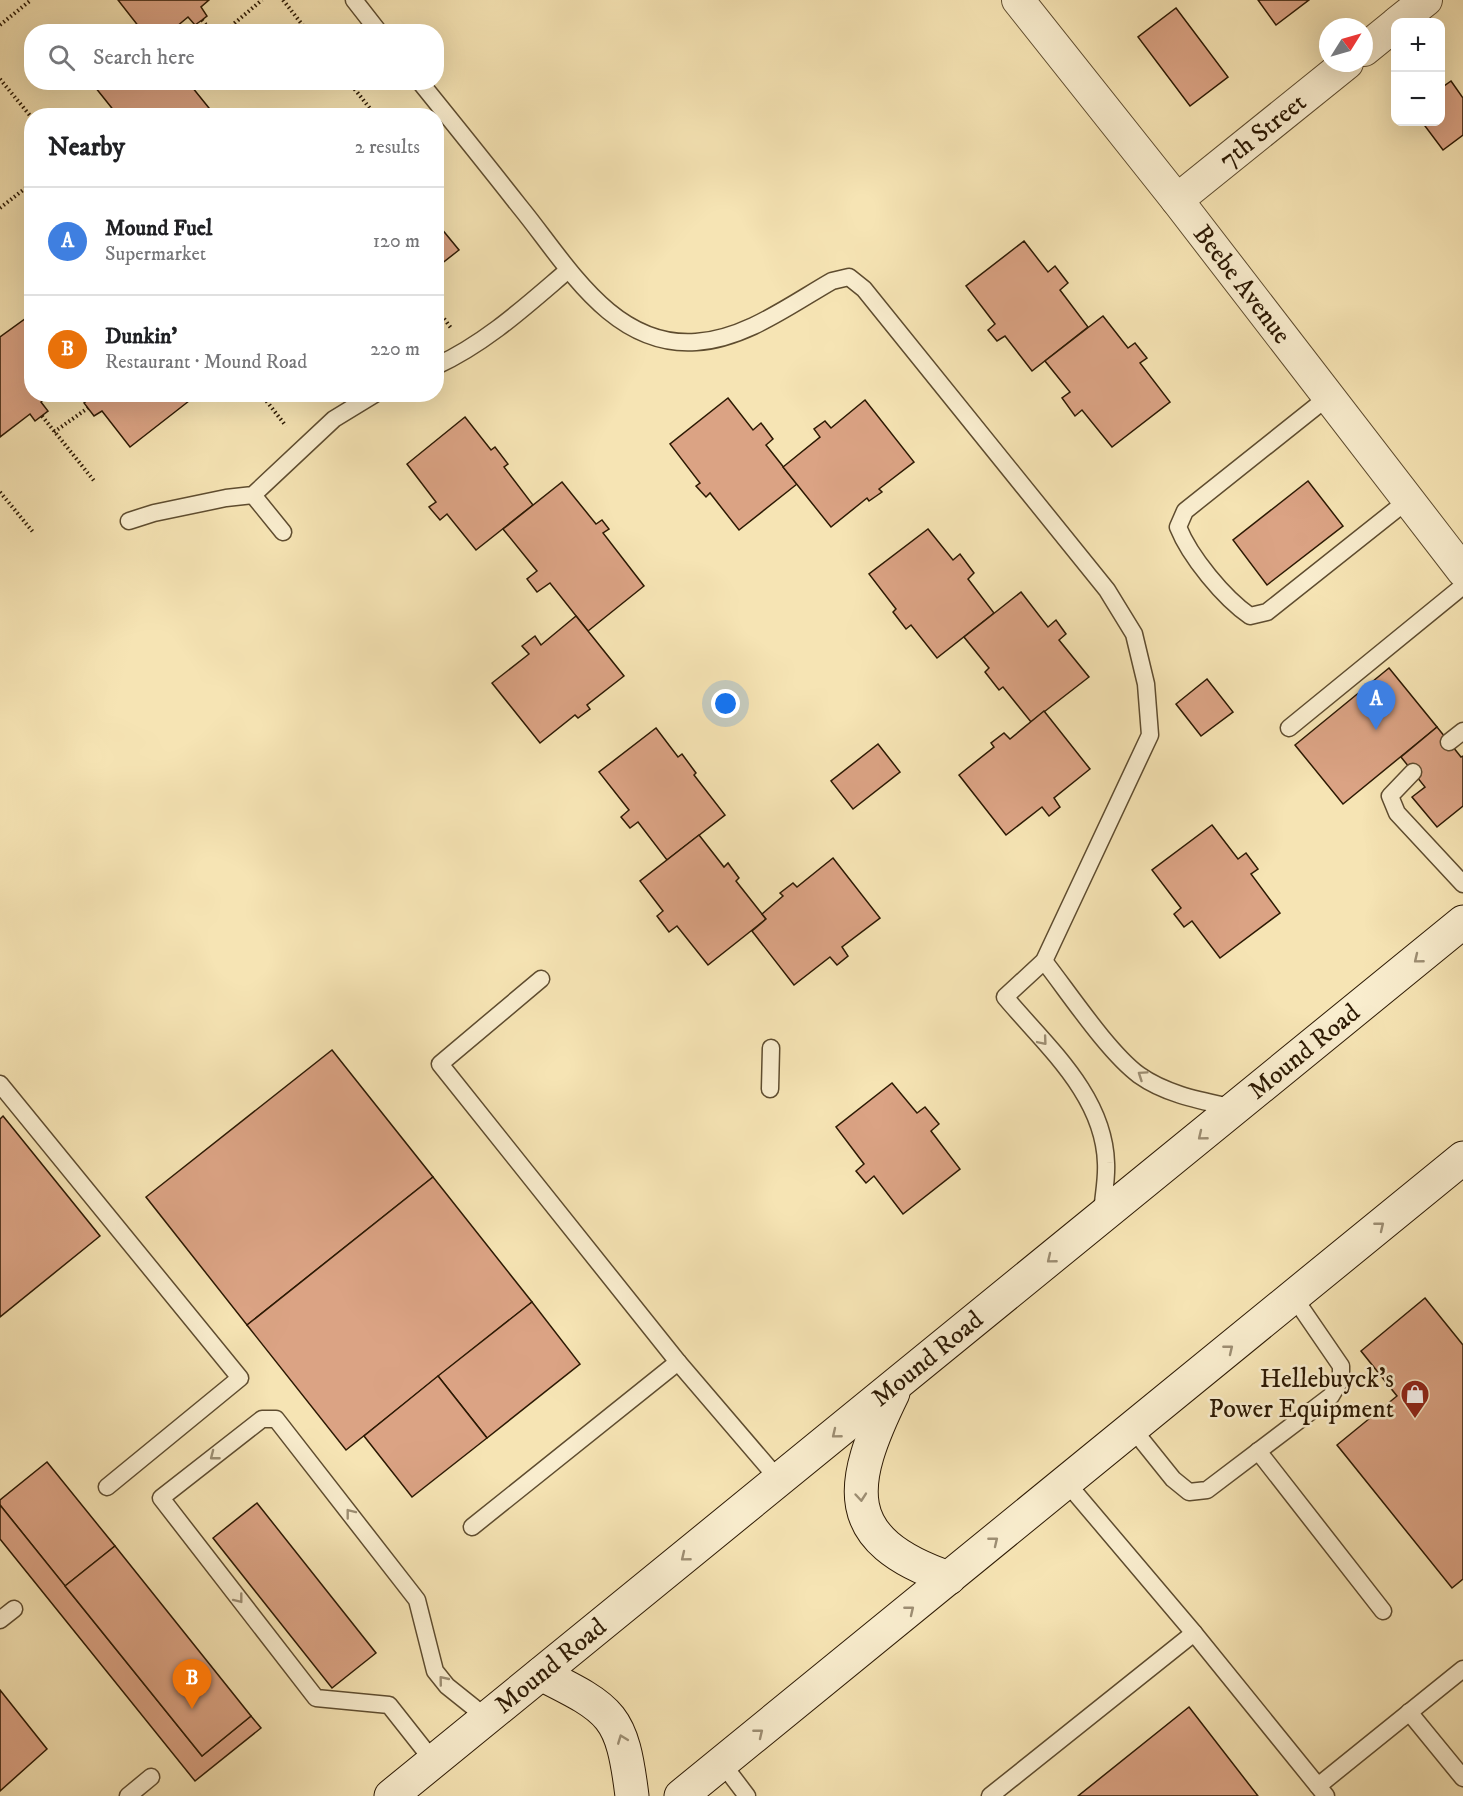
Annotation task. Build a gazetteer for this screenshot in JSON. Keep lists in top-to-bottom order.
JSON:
{
  "streets": {
    "main road": ["Mound Road"],
    "street": ["7th Street", "Beebe Avenue"]
  },
  "crossings": [
    ["7th Street", "Beebe Avenue"]
  ],
  "places": {
    "shop": ["Hellebuyck's Power Equipment"]
  },
  "north": "top right",
  "page": {
    "map_buttons": ["+", "−"],
    "search": "Search here",
    "heading": ["Nearby", "2 results"],
    "list": [
      {
        "mark": "A",
        "name": "Mound Fuel",
        "note": "Supermarket",
        "value": "120 m"
      },
      {
        "mark": "B",
        "name": "Dunkin'",
        "note": "Restaurant · Mound Road",
        "value": "220 m"
      }
    ],
    "pins": ["A", "B"]
  }
}
